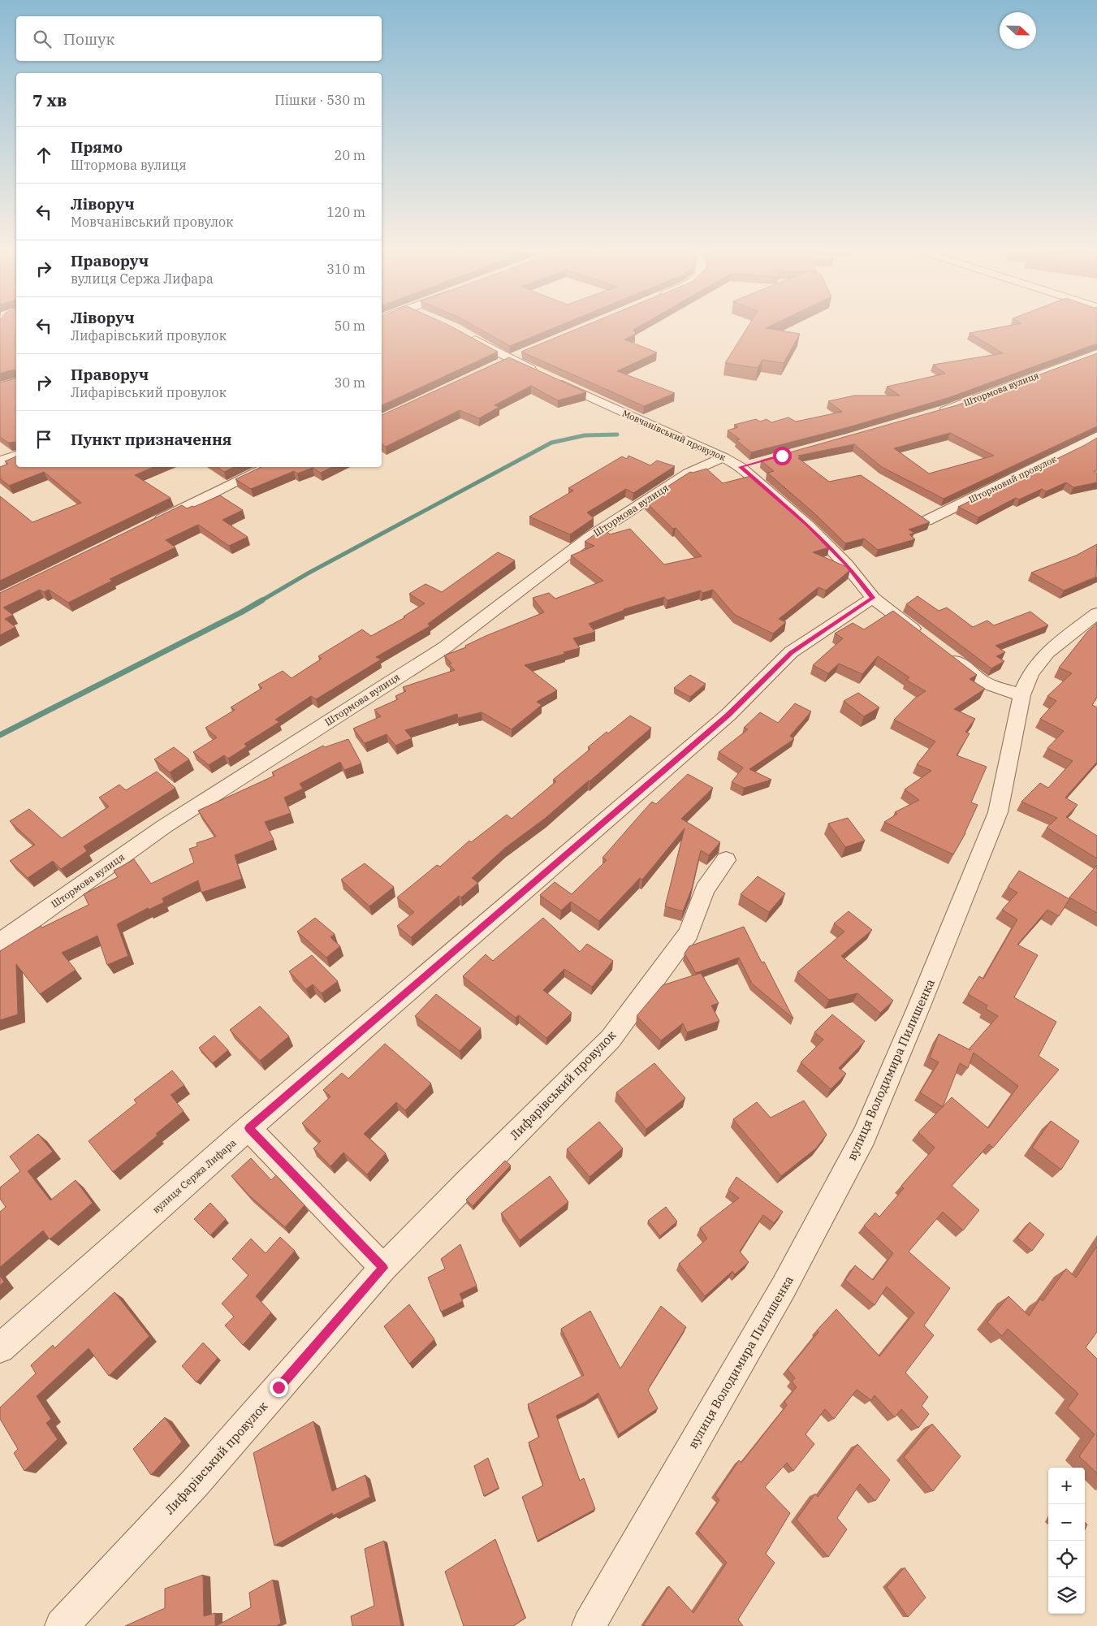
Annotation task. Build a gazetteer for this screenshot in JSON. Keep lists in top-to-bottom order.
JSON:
{
  "streets": {
    "street": [
      "Штормова вулиця",
      "Мовчанівський провулок",
      "Штормовий провулок",
      "вулиця Володимира Пилишенка",
      "Лифарівський провулок",
      "вулиця Сержа Лифара"
    ]
  },
  "crossings": [
    ["Штормова вулиця", "Мовчанівський провулок"],
    ["Мовчанівський провулок", "вулиця Сержа Лифара"]
  ],
  "north": "right",
  "page": {
    "search": "Пошук",
    "heading": ["7 хв", "Пішки · 530 m"],
    "list": [
      ["Прямо", "Штормова вулиця", "20 m"],
      ["Ліворуч", "Мовчанівський провулок", "120 m"],
      ["Праворуч", "вулиця Сержа Лифара", "310 m"],
      ["Ліворуч", "Лифарівський провулок", "50 m"],
      ["Праворуч", "Лифарівський провулок", "30 m"],
      "Пункт призначення"
    ],
    "map_buttons": ["+", "−"]
  }
}
